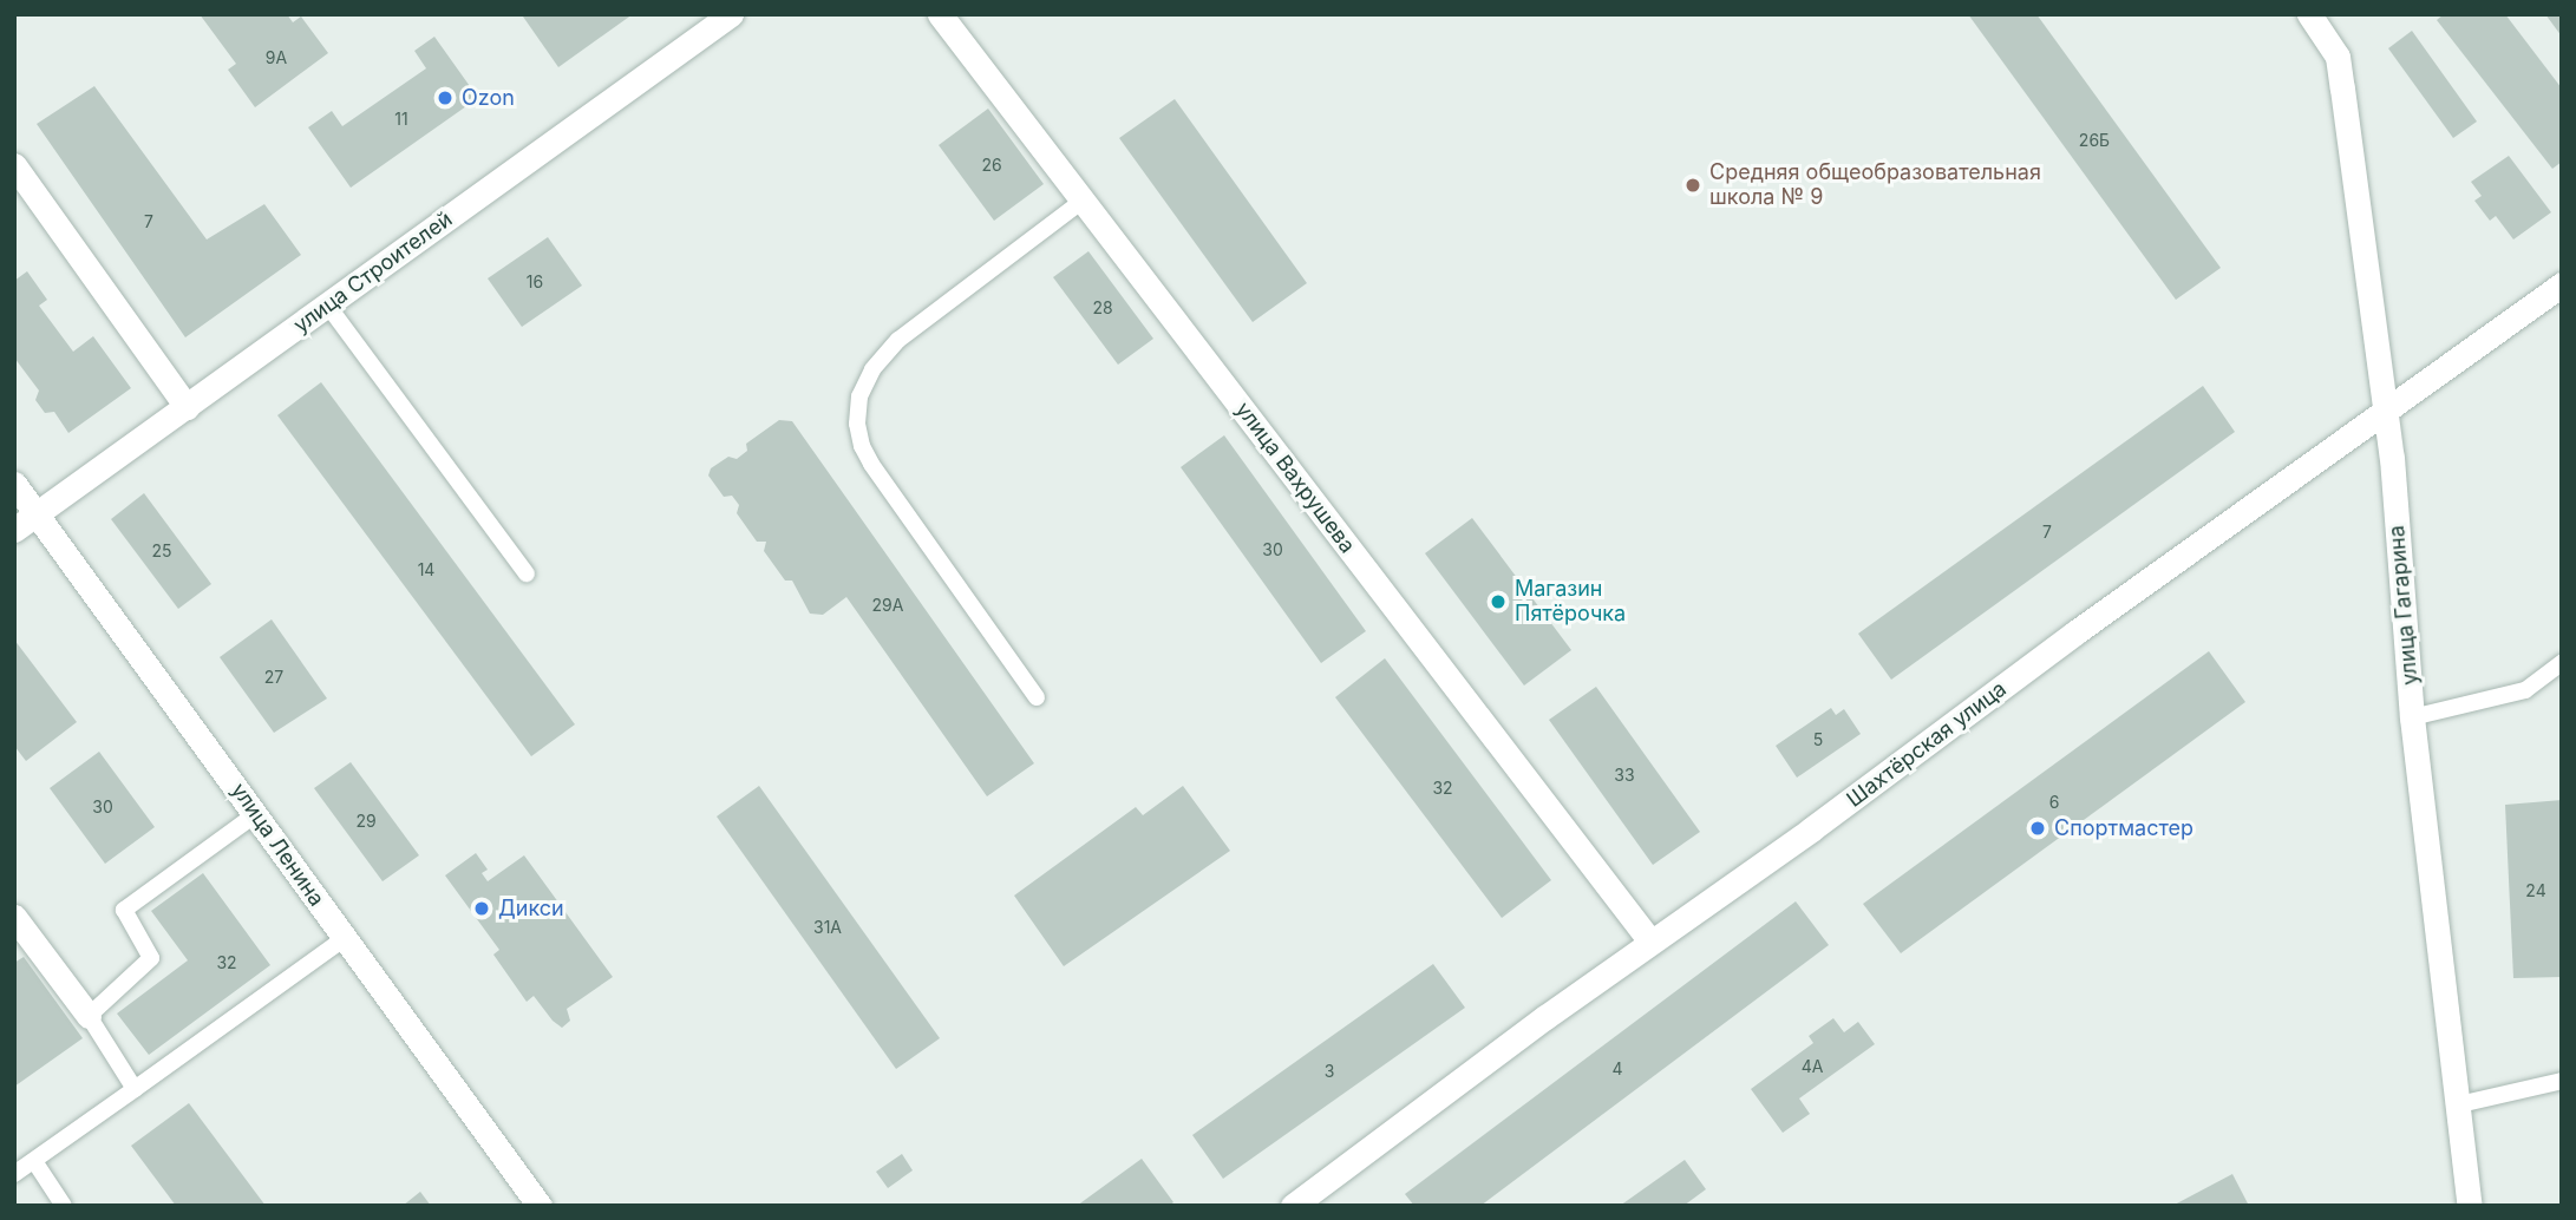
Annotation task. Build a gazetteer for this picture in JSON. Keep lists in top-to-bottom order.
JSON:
{
  "streets": {
    "street": [
      "улица Строителей",
      "улица Вахрушева",
      "улица Гагарина",
      "Шахтёрская улица",
      "улица Ленина"
    ]
  },
  "crossings": [
    ["улица Строителей", "улица Ленина"],
    ["улица Вахрушева", "Шахтёрская улица"],
    ["улица Гагарина", "Шахтёрская улица"]
  ],
  "places": [
    "Ozon",
    "Средняя общеобразовательная школа № 9",
    "Магазин Пятёрочка",
    "Спортмастер",
    "Дикси"
  ],
  "house_numbers": [
    "9А",
    "11",
    "26Б",
    "26",
    "7",
    "16",
    "28",
    "7",
    "30",
    "25",
    "14",
    "29А",
    "27",
    "5",
    "33",
    "32",
    "6",
    "30",
    "29",
    "24",
    "31А",
    "32",
    "4А",
    "4",
    "3"
  ]
}
